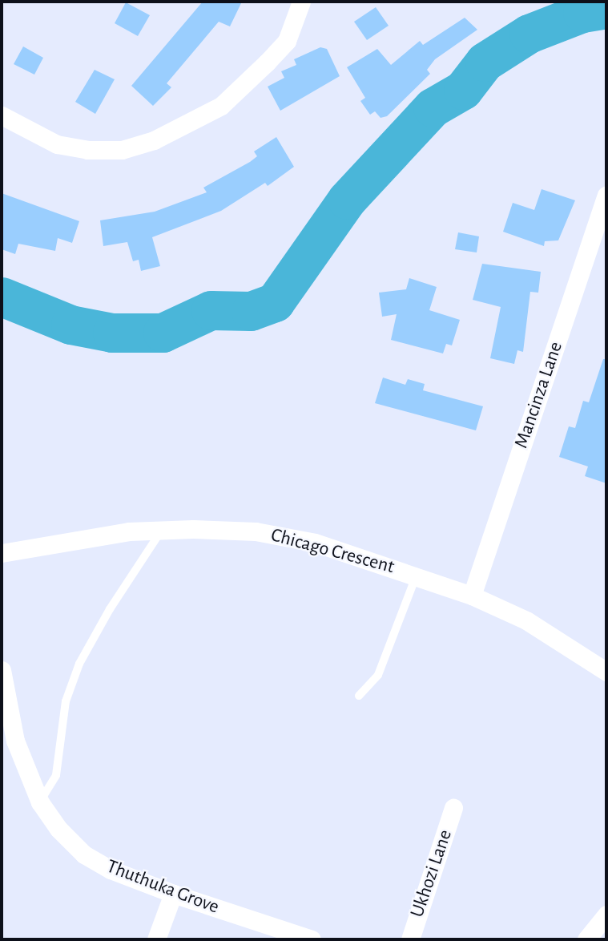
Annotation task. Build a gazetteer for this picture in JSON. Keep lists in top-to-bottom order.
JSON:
{
  "streets": {
    "street": [
      "Mancinza Lane",
      "Chicago Crescent",
      "Ukhozi Lane",
      "Thuthuka Grove"
    ]
  },
  "crossings": [
    ["Mancinza Lane", "Chicago Crescent"]
  ]
}
